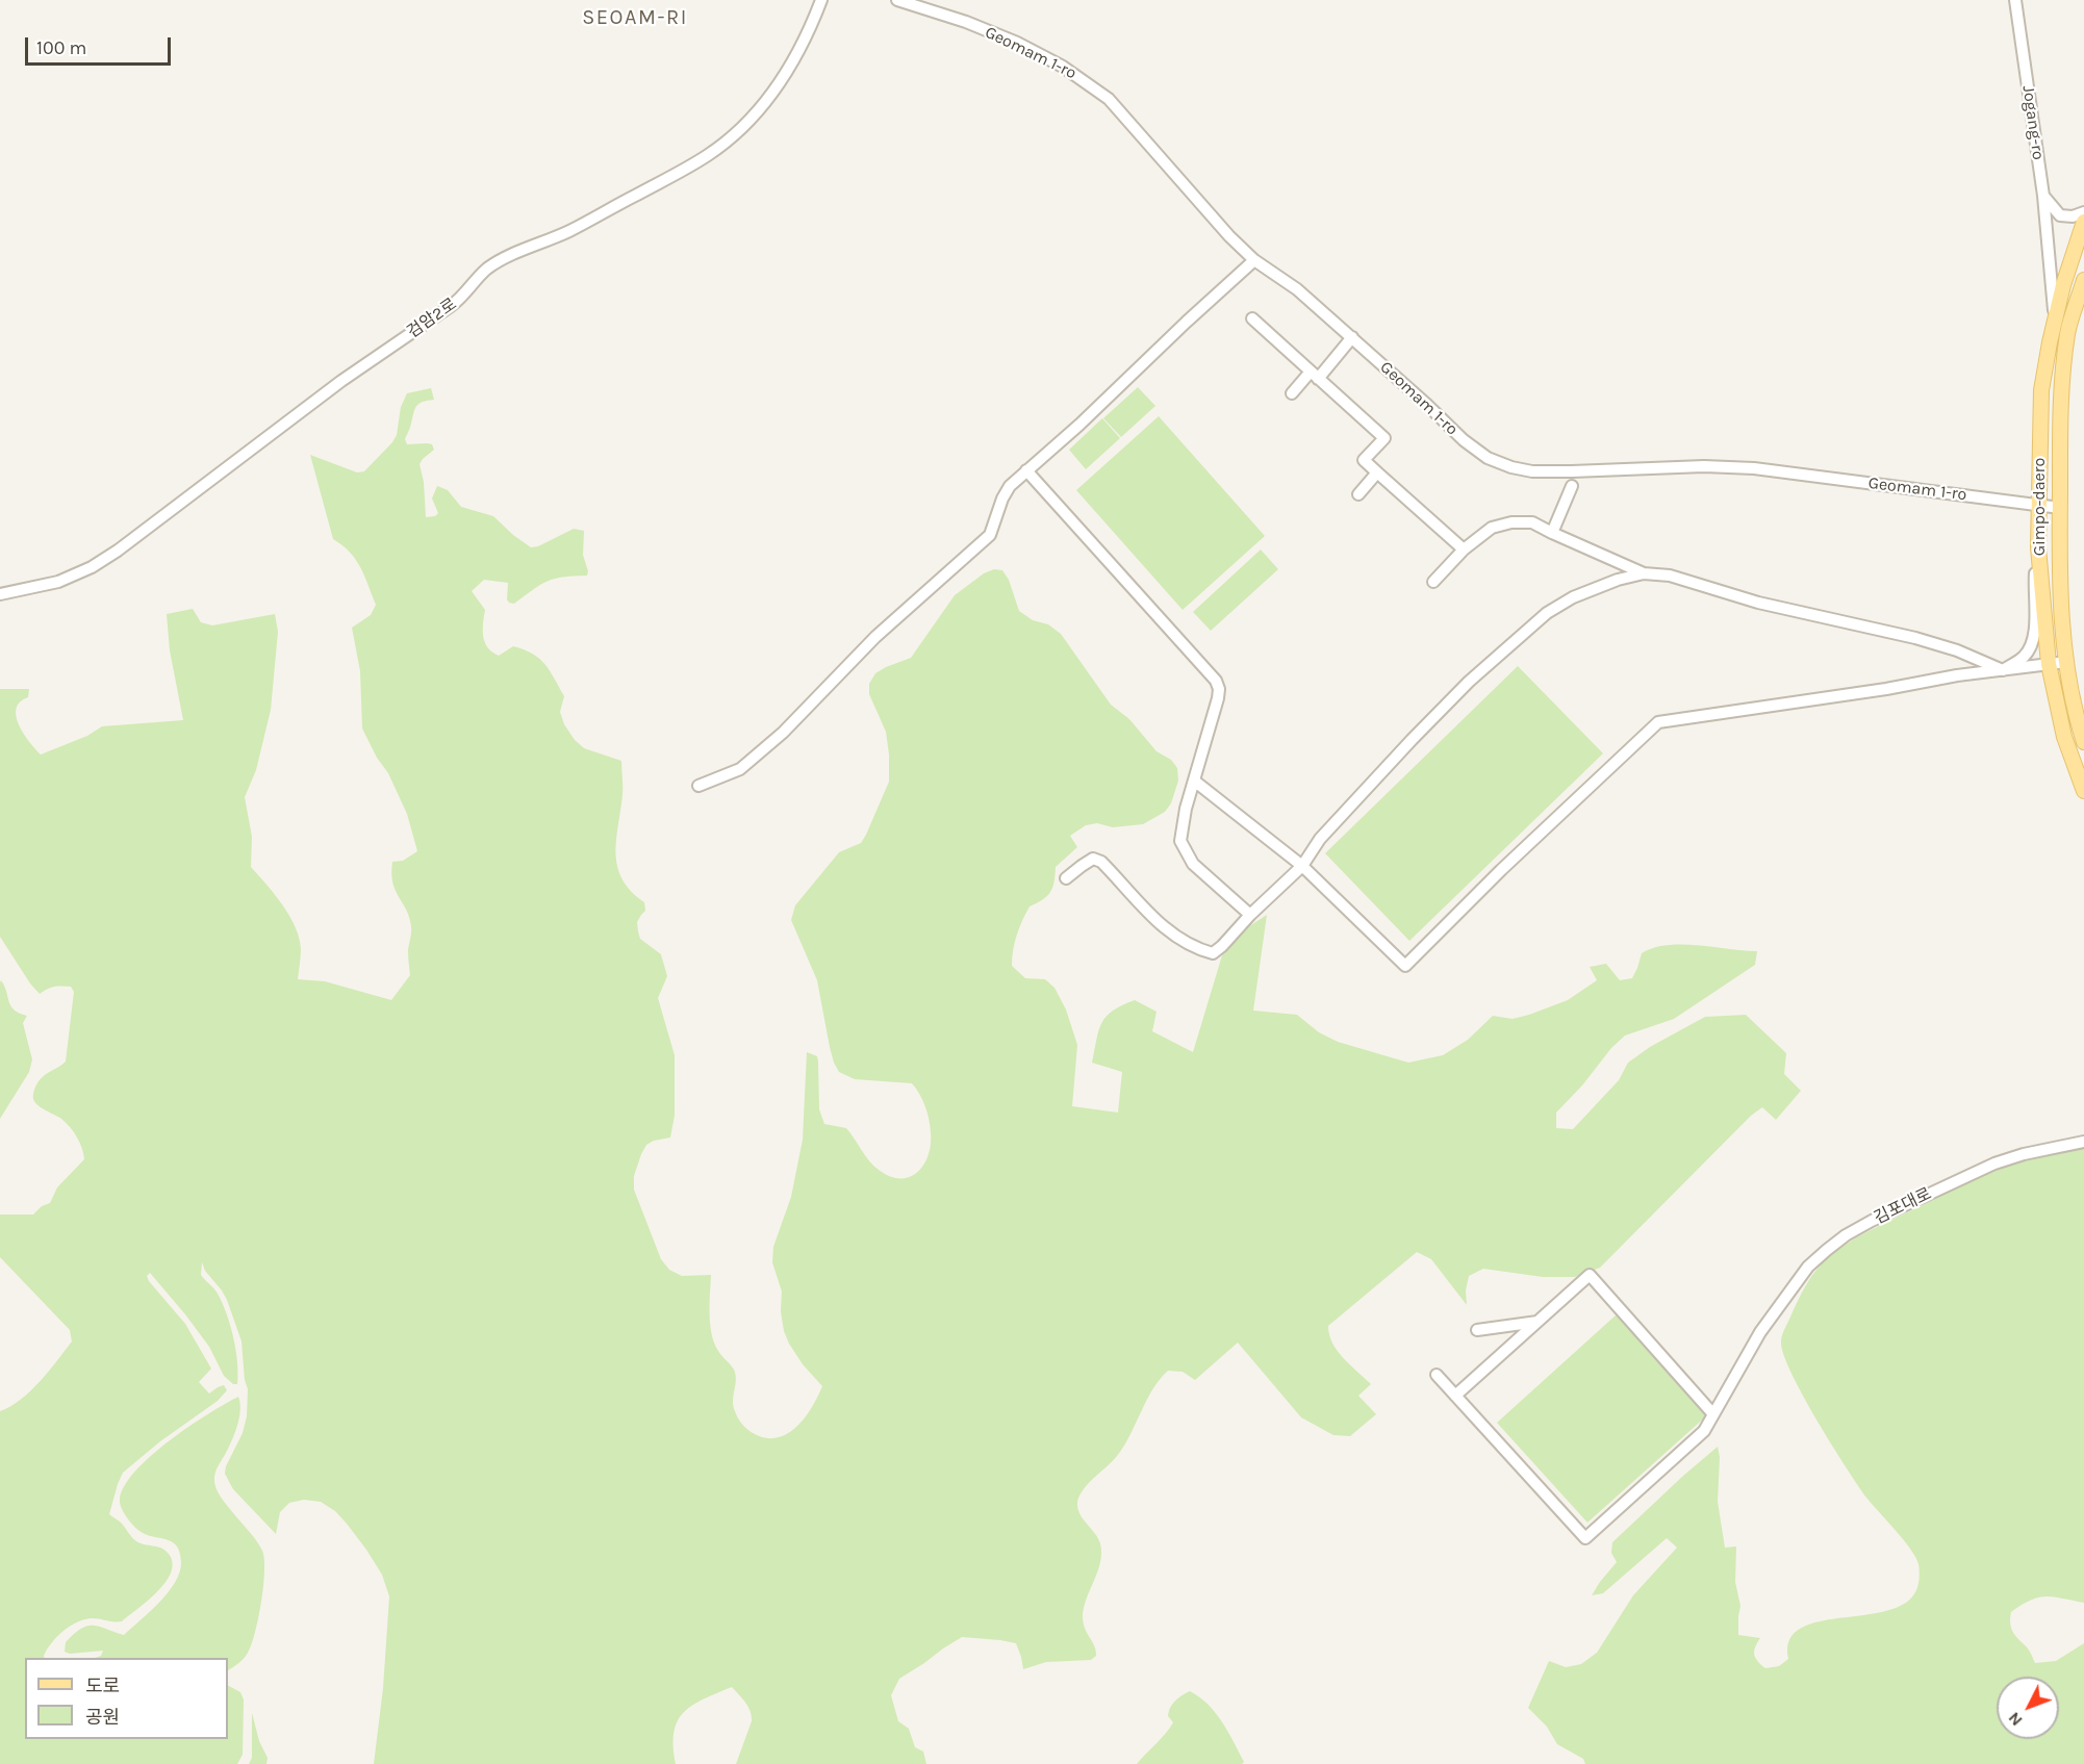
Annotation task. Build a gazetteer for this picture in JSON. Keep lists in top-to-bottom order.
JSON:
{
  "streets": {
    "main road": ["Gimpo-daero"],
    "street": [
      "Geomam 1-ro",
      "Jogang-ro",
      "검암2로",
      "김포대로"
    ]
  },
  "crossings": [
    ["Geomam 1-ro", "Gimpo-daero"],
    ["Jogang-ro", "Gimpo-daero"]
  ],
  "districts": ["SEOAM-RI"],
  "legend": ["도로", "공원"],
  "scale_bar": "100 m",
  "north": "bottom left"
}
